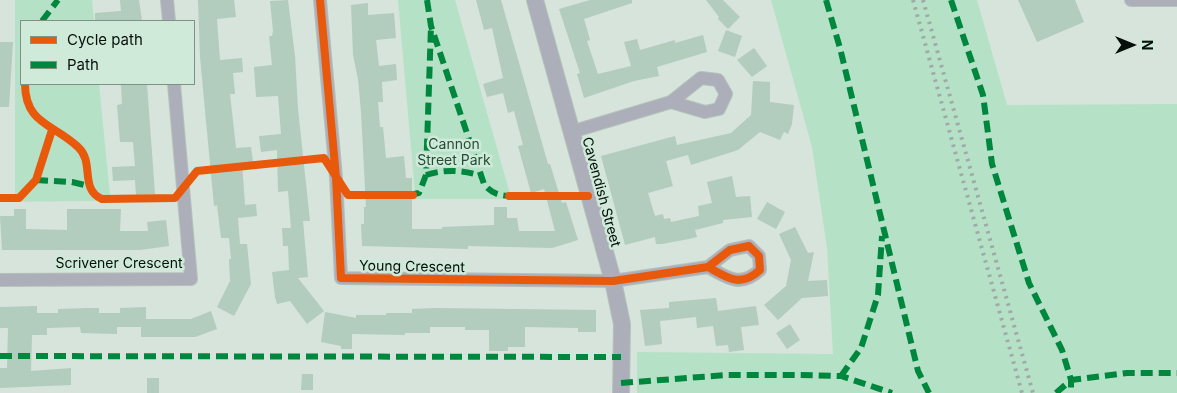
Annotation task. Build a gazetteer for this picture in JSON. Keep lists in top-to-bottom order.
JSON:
{
  "streets": {
    "street": ["Cavendish Street", "Scrivener Crescent", "Young Crescent"]
  },
  "crossings": [
    ["Cavendish Street", "Young Crescent"]
  ],
  "parks": ["Cannon Street Park"],
  "legend": ["Cycle path", "Path"],
  "north": "right"
}
